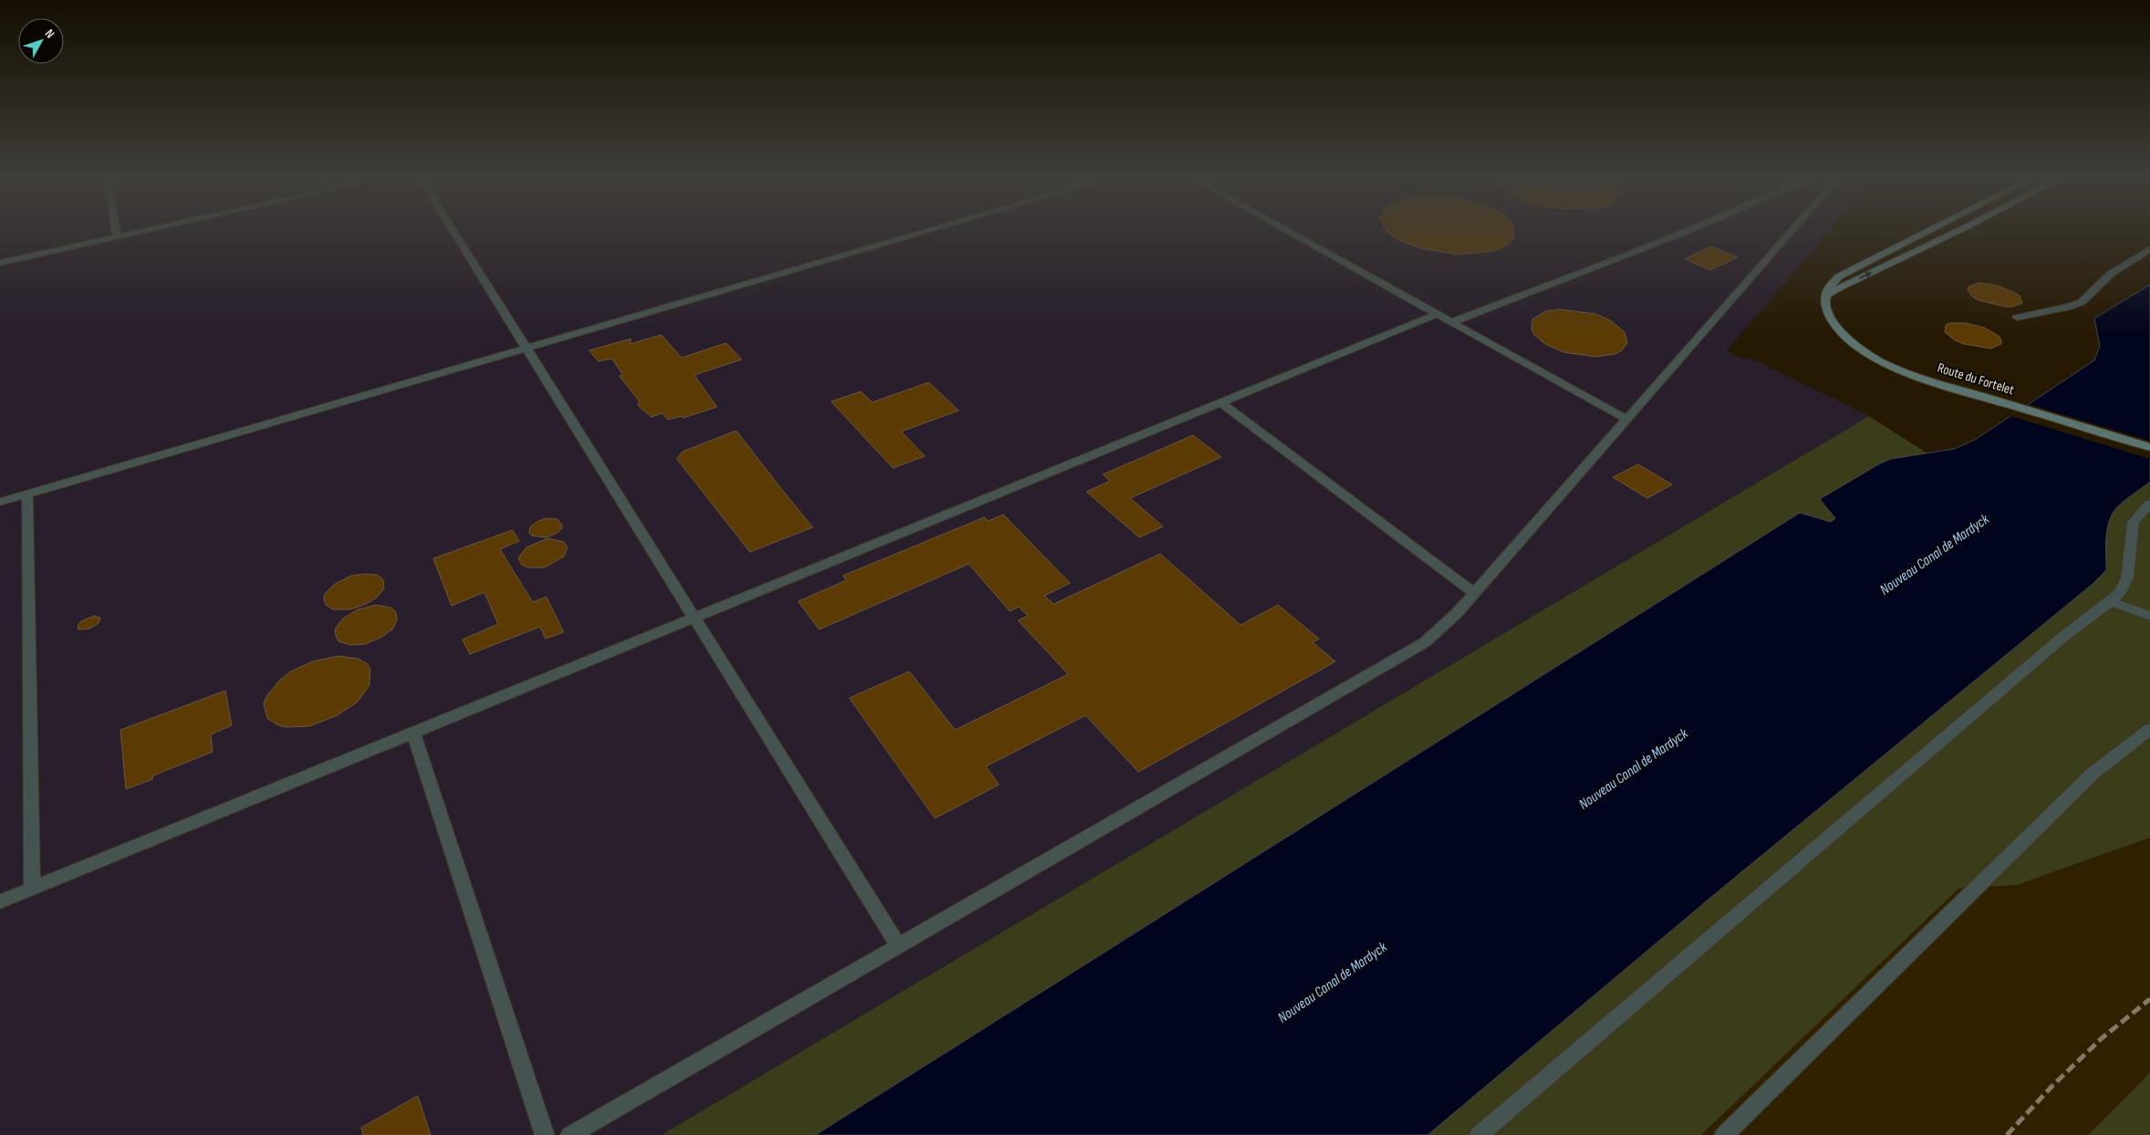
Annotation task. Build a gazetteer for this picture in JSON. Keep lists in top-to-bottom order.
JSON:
{
  "streets": {
    "main road": ["Route du Fortelet"]
  },
  "water": ["Nouveau Canal de Mardyck"],
  "north": "top right"
}
